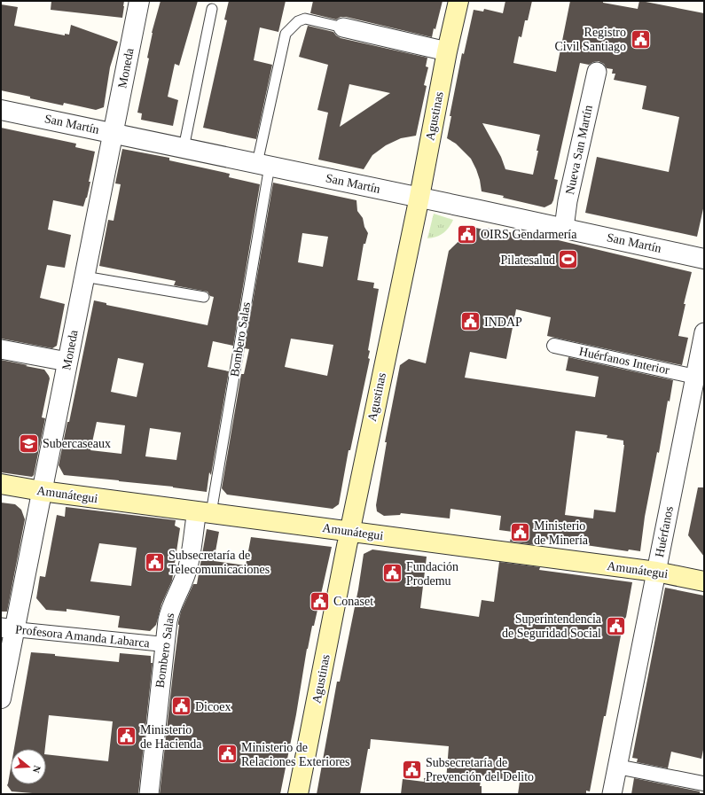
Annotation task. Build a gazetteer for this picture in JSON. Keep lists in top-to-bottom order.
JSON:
{
  "streets": {
    "main road": ["Agustinas", "Amunátegui"],
    "street": [
      "Moneda",
      "San Martín",
      "Nueva San Martín",
      "Bombero Salas",
      "Huérfanos Interior",
      "Huérfanos",
      "Profesora Amanda Labarca"
    ]
  },
  "crossings": [
    ["Moneda", "San Martín"],
    ["Moneda", "Amunátegui"],
    ["Moneda", "Profesora Amanda Labarca"],
    ["Agustinas", "San Martín"],
    ["Agustinas", "Amunátegui"],
    ["San Martín", "Nueva San Martín"],
    ["San Martín", "Bombero Salas"],
    ["Bombero Salas", "Amunátegui"],
    ["Bombero Salas", "Profesora Amanda Labarca"],
    ["Huérfanos Interior", "Huérfanos"],
    ["Amunátegui", "Huérfanos"]
  ],
  "places": {
    "public building": [
      "Registro Civil Santiago",
      "OIRS Gendarmería",
      "INDAP",
      "Ministerio de Minería",
      "Subsecretaría de Telecomunicaciones",
      "Fundación Prodemu",
      "Conaset",
      "Superintendencia de Seguridad Social",
      "Dicoex",
      "Ministerio de Hacienda",
      "Ministerio de Relaciones Exteriores",
      "Subsecretaría de Prevención del Delito"
    ],
    "sports": ["Pilatesalud"],
    "school or university": ["Subercaseaux"]
  },
  "north": "right"
}
